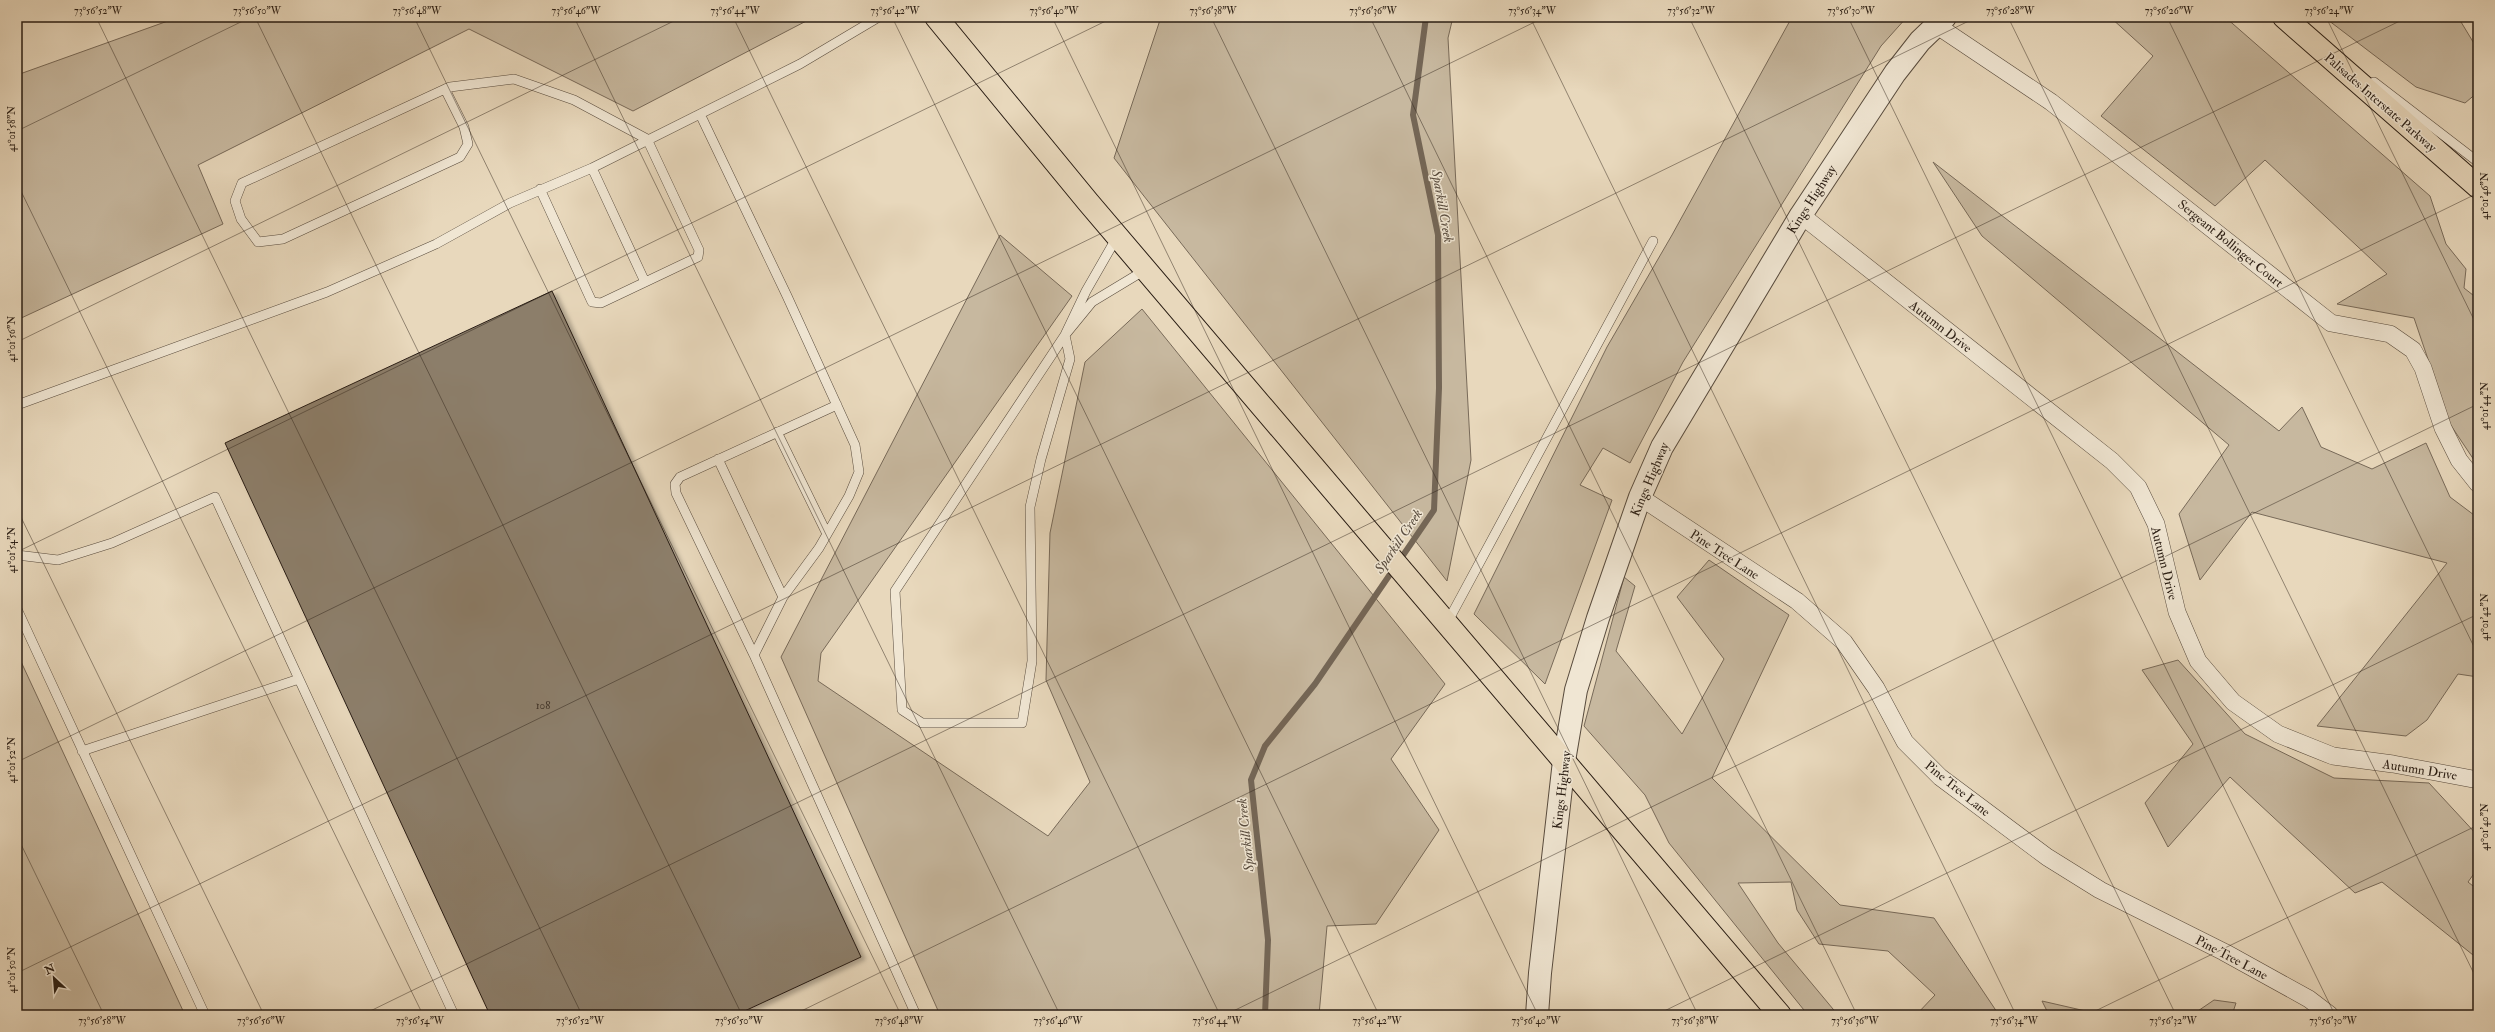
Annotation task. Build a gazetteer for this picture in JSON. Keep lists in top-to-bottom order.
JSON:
{
  "streets": {
    "main road": ["Palisades Interstate Parkway"],
    "street": [
      "Kings Highway",
      "Sergeant Bollinger Court",
      "Autumn Drive",
      "Pine Tree Lane"
    ]
  },
  "crossings": [
    ["Kings Highway", "Sergeant Bollinger Court"],
    ["Kings Highway", "Autumn Drive"],
    ["Kings Highway", "Pine Tree Lane"]
  ],
  "water": ["Sparkill Creek"],
  "house_numbers": ["108"],
  "north": "top left",
  "coordinates": [
    "73°56'52\"W",
    "73°56'50\"W",
    "73°56'48\"W",
    "73°56'46\"W",
    "73°56'44\"W",
    "73°56'42\"W",
    "73°56'40\"W",
    "73°56'38\"W",
    "73°56'36\"W",
    "73°56'34\"W",
    "73°56'32\"W",
    "73°56'30\"W",
    "73°56'28\"W",
    "73°56'26\"W",
    "73°56'24\"W",
    "41°01'58\"N",
    "41°01'46\"N",
    "41°01'56\"N",
    "41°01'44\"N",
    "41°01'54\"N",
    "41°01'42\"N",
    "41°01'52\"N",
    "41°01'40\"N",
    "41°01'50\"N",
    "73°56'58\"W",
    "73°56'56\"W",
    "73°56'54\"W"
  ]
}
